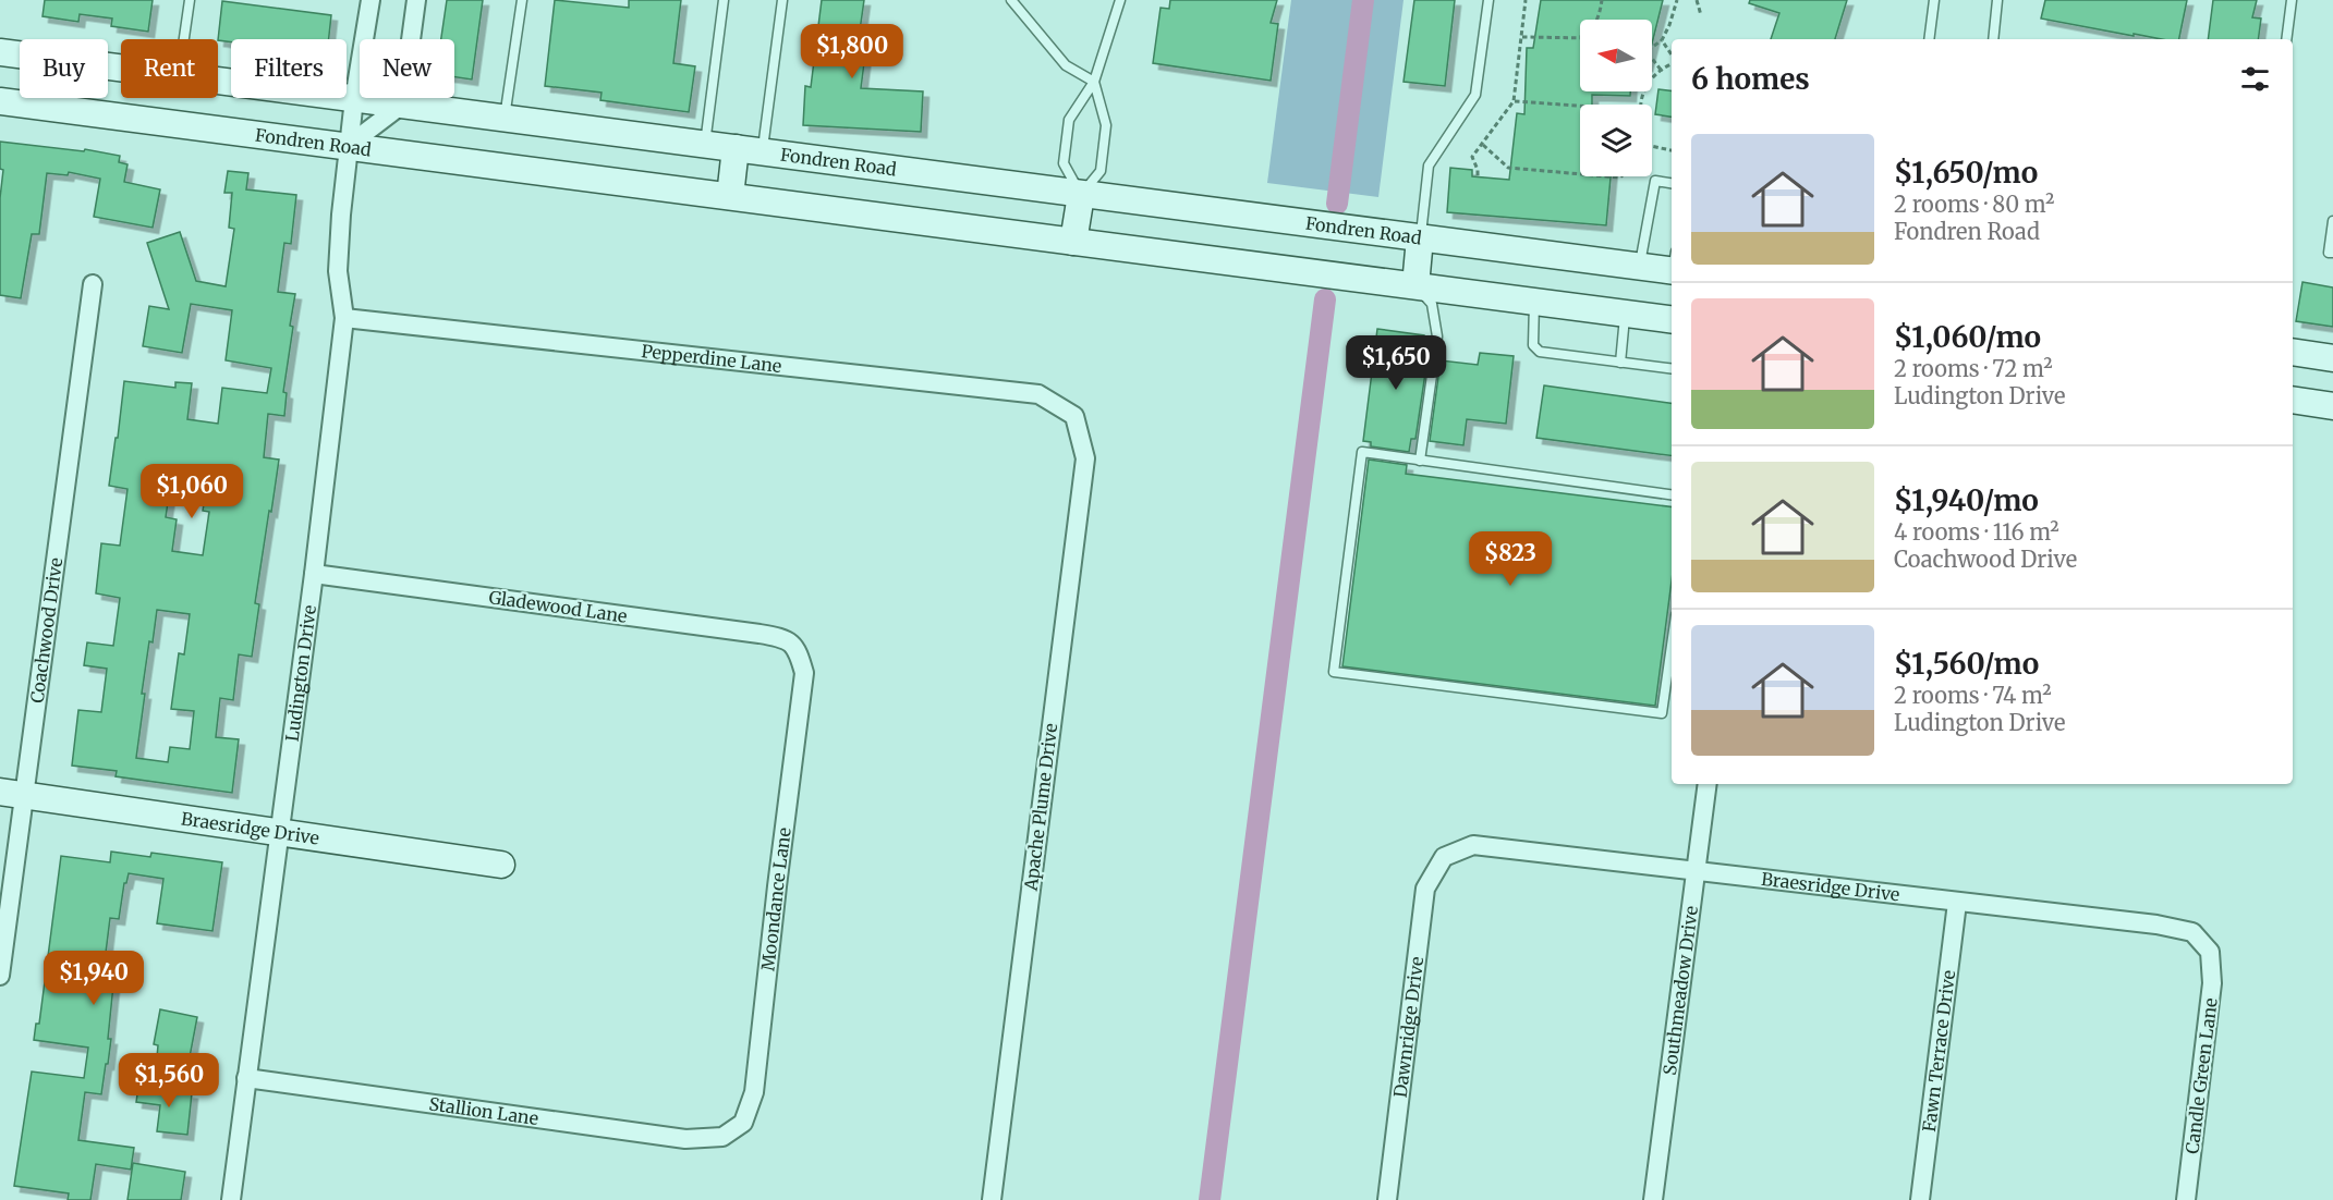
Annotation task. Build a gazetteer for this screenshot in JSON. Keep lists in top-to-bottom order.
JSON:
{
  "streets": {
    "main road": ["Fondren Road", "Braesridge Drive"],
    "street": [
      "Pepperdine Lane",
      "Gladewood Lane",
      "Coachwood Drive",
      "Ludington Drive",
      "Apache Plume Drive",
      "Moondance Lane",
      "Southmeadow Drive",
      "Dawnridge Drive",
      "Fawn Terrace Drive",
      "Candle Green Lane",
      "Stallion Lane"
    ]
  },
  "crossings": [
    ["Fondren Road", "Ludington Drive"],
    ["Pepperdine Lane", "Ludington Drive"],
    ["Pepperdine Lane", "Apache Plume Drive"],
    ["Gladewood Lane", "Ludington Drive"],
    ["Gladewood Lane", "Moondance Lane"],
    ["Coachwood Drive", "Braesridge Drive"],
    ["Ludington Drive", "Braesridge Drive"],
    ["Ludington Drive", "Stallion Lane"],
    ["Braesridge Drive", "Southmeadow Drive"],
    ["Braesridge Drive", "Dawnridge Drive"],
    ["Braesridge Drive", "Fawn Terrace Drive"],
    ["Braesridge Drive", "Candle Green Lane"],
    ["Moondance Lane", "Stallion Lane"]
  ],
  "north": "left",
  "page": {
    "price": [
      "$1,800",
      "$1,650",
      "$1,060",
      "$823",
      "$1,940",
      "$1,560"
    ],
    "chip": [
      "Buy",
      "Rent",
      "Filters",
      "New"
    ],
    "heading": "6 homes",
    "list": [
      {
        "name": "$1,650/mo",
        "note": "2 rooms · 80 m² · Fondren Road"
      },
      {
        "name": "$1,060/mo",
        "note": "2 rooms · 72 m² · Ludington Drive"
      },
      {
        "name": "$1,940/mo",
        "note": "4 rooms · 116 m² · Coachwood Drive"
      },
      {
        "name": "$1,560/mo",
        "note": "2 rooms · 74 m² · Ludington Drive"
      }
    ]
  }
}
